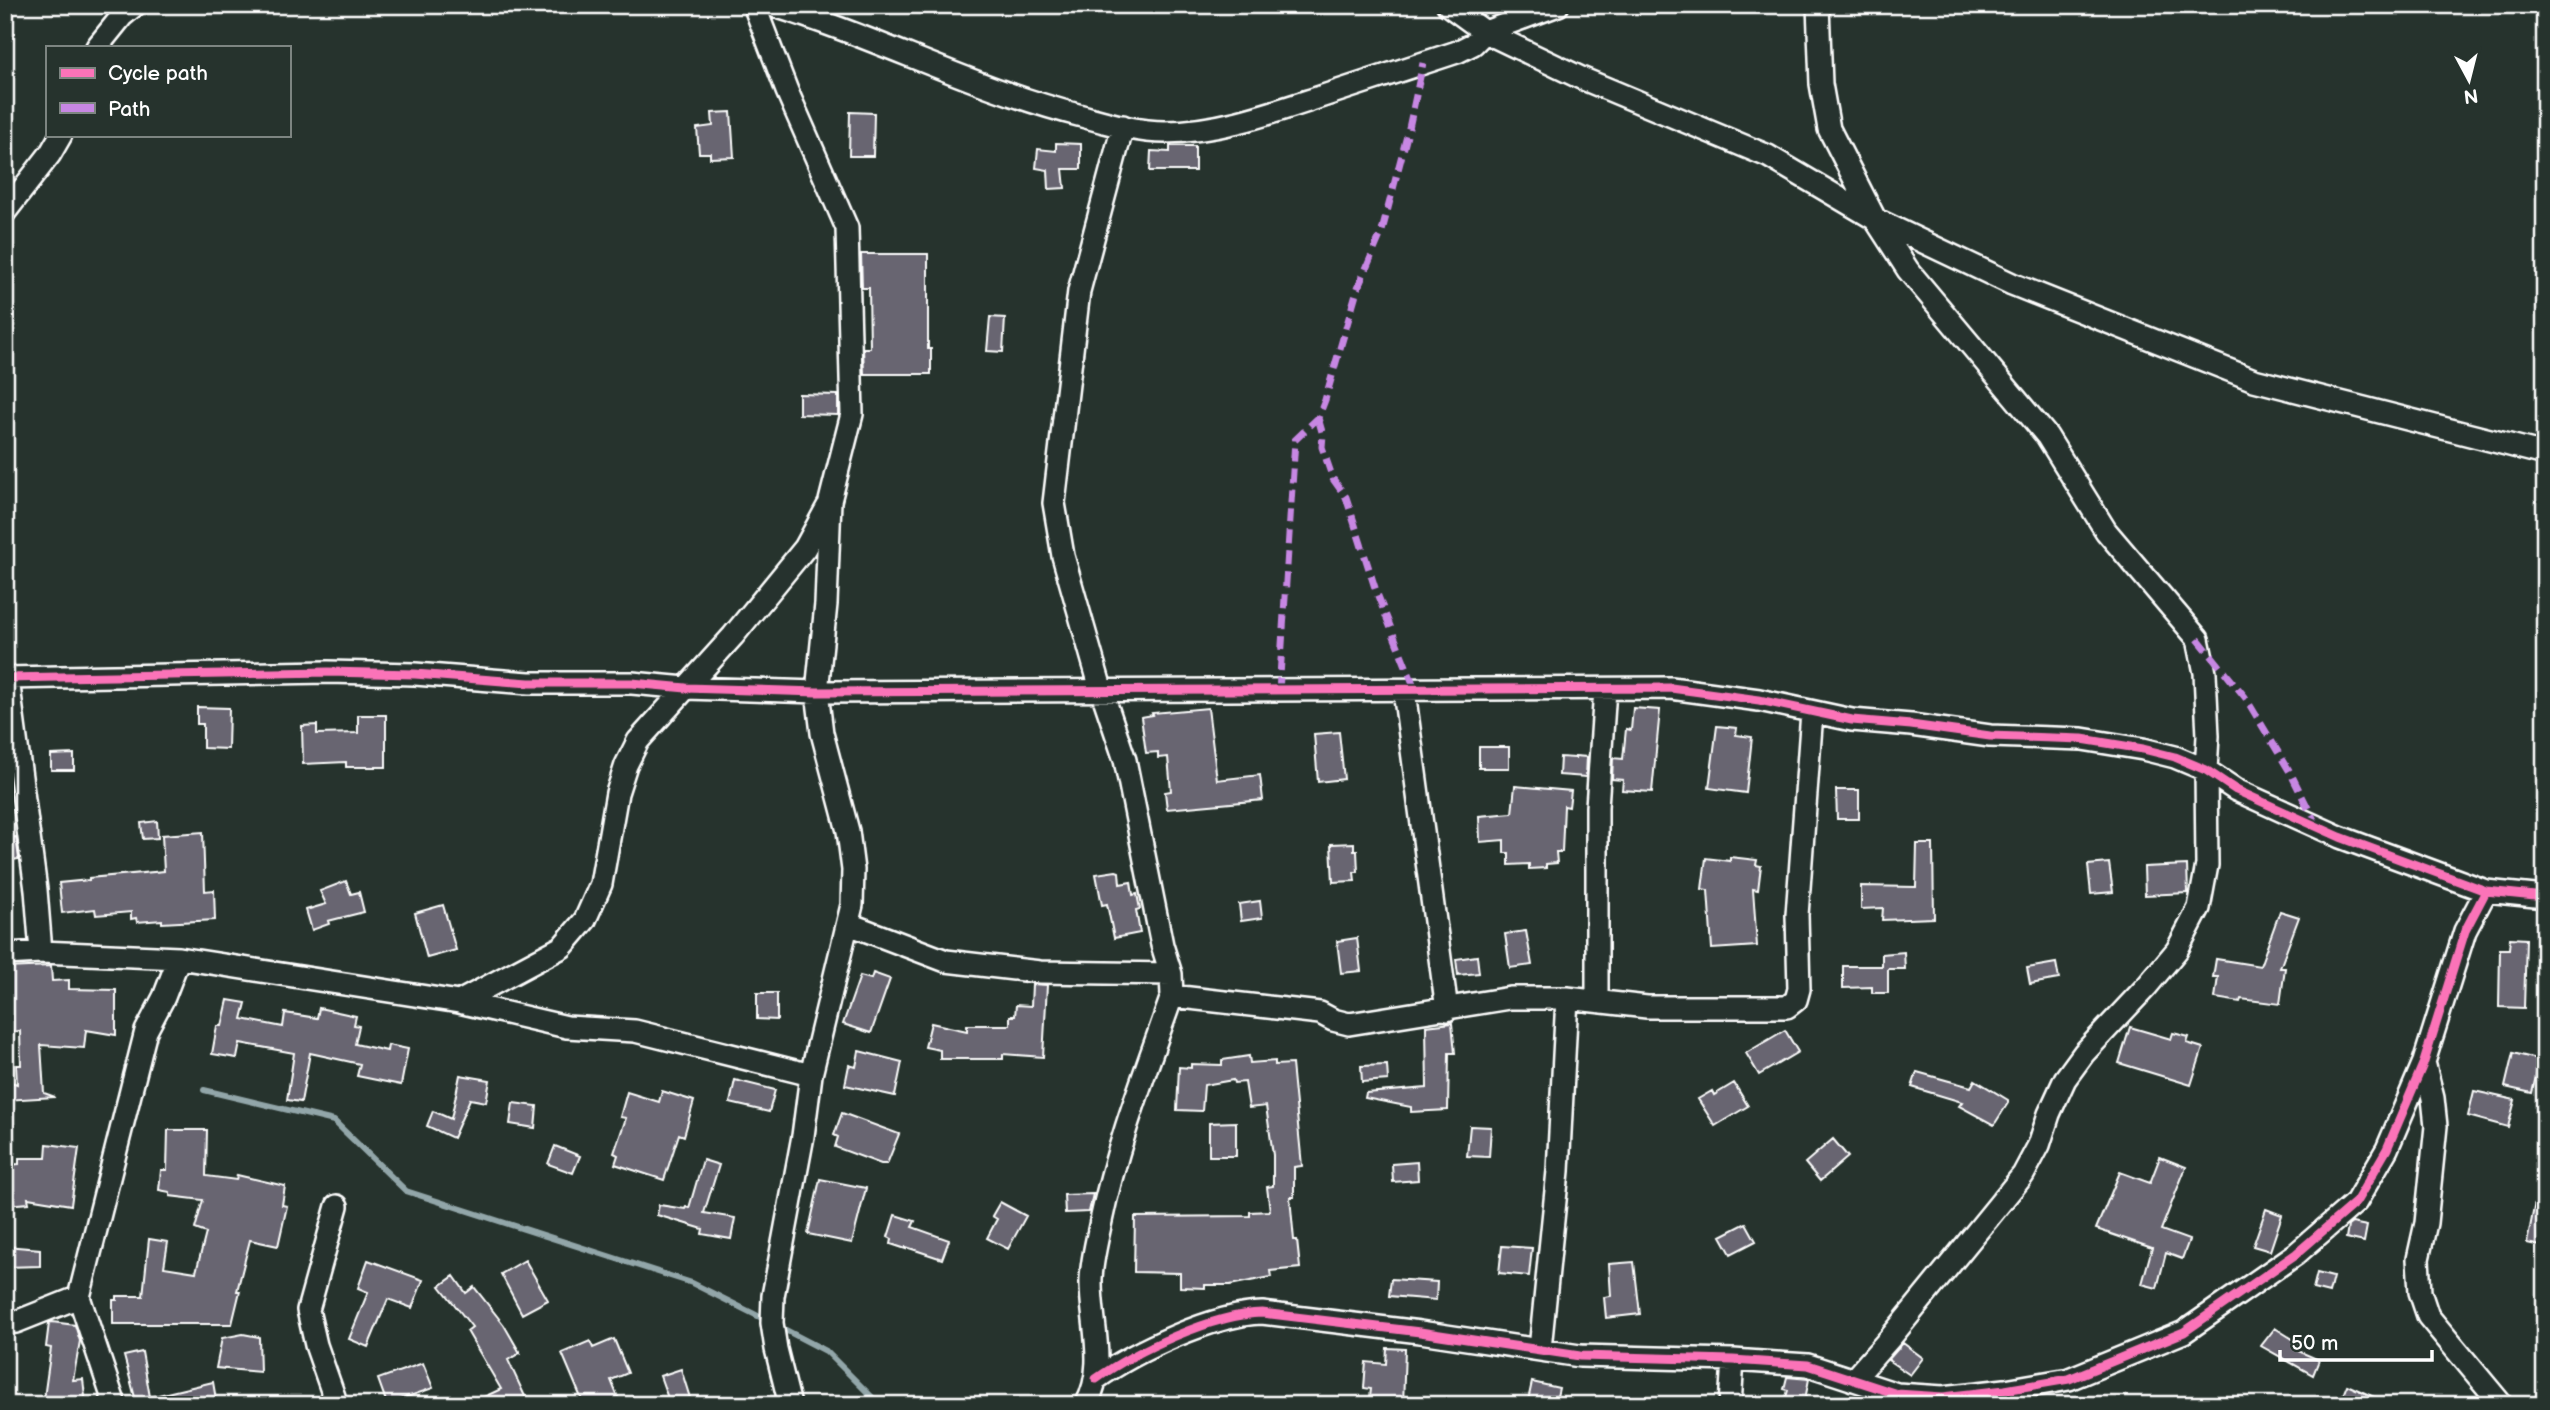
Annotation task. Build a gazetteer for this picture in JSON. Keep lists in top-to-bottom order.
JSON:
{
  "legend": ["Cycle path", "Path"],
  "scale_bar": "50 m",
  "north": "bottom"
}
